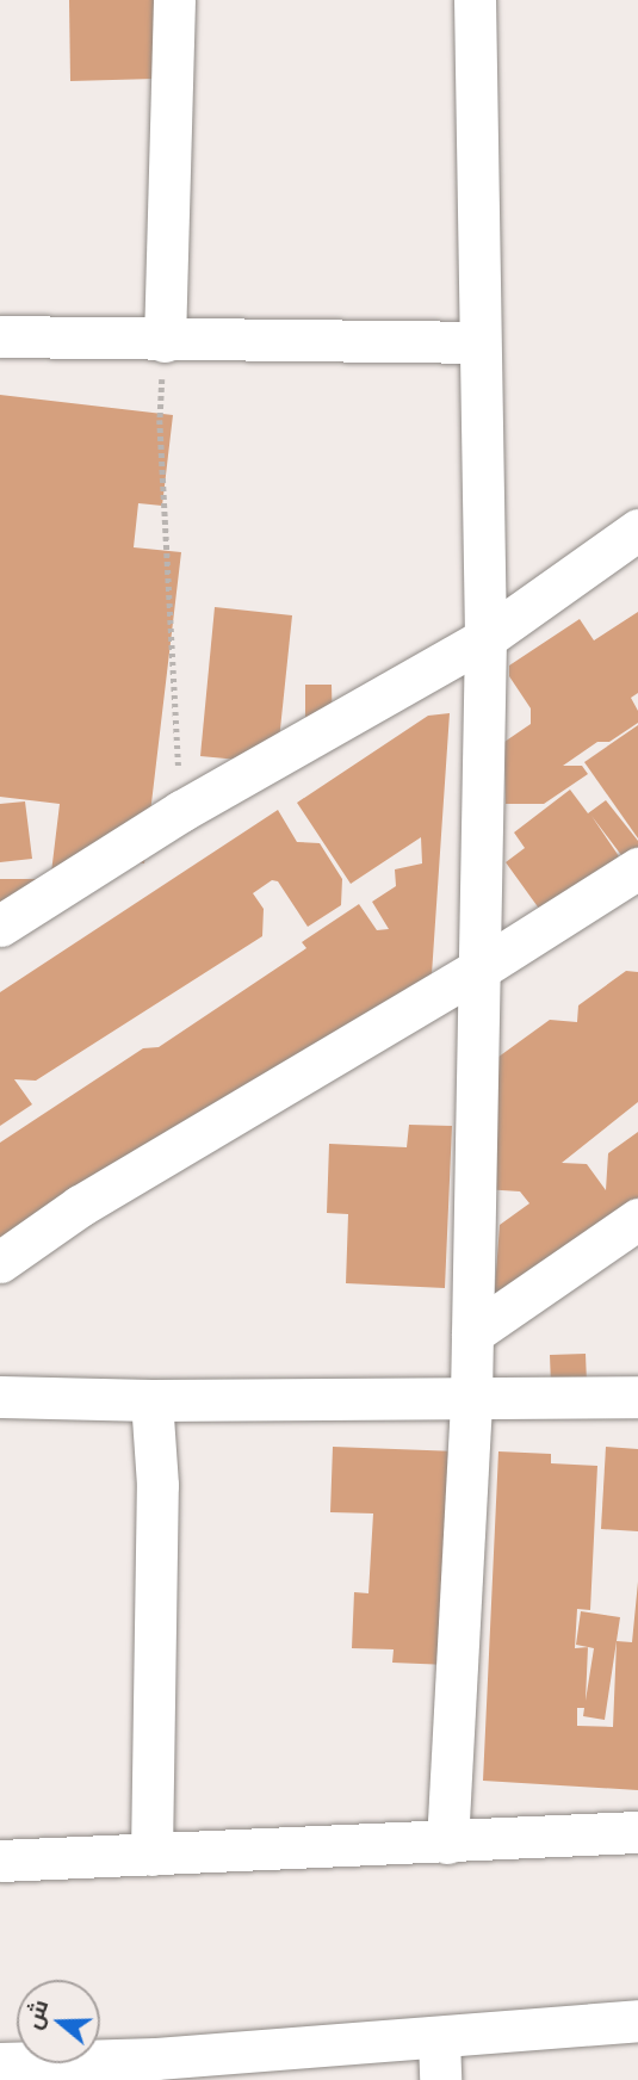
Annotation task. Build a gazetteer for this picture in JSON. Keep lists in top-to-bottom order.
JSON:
{
  "north": "left"
}
